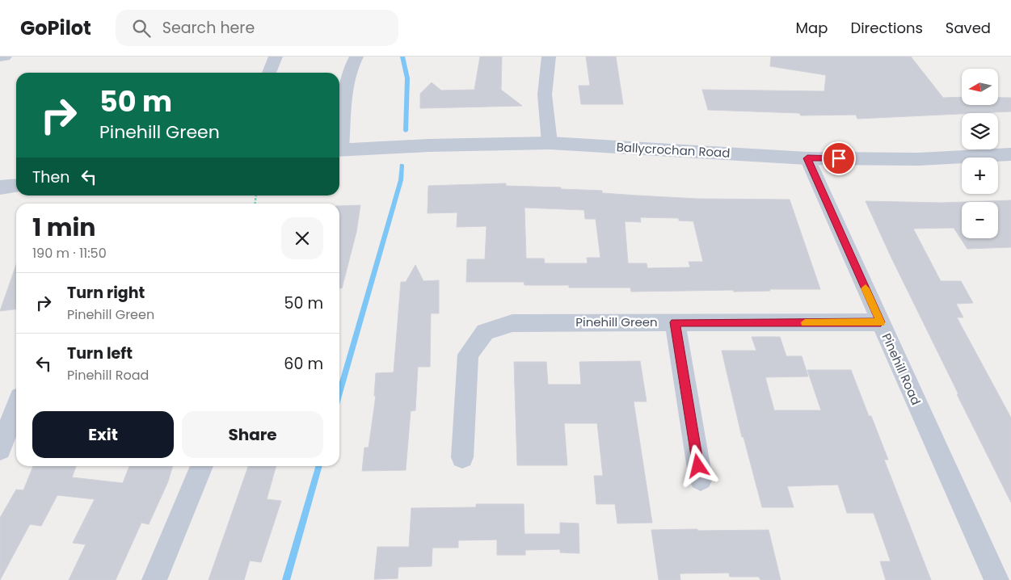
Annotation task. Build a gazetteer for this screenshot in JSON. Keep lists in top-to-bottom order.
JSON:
{
  "streets": {
    "street": ["Ballycrochan Road", "Pinehill Green", "Pinehill Road"]
  },
  "crossings": [
    ["Ballycrochan Road", "Pinehill Road"],
    ["Pinehill Green", "Pinehill Road"]
  ],
  "north": "left",
  "page": {
    "header": "GoPilot",
    "search": "Search here",
    "nav": ["Map", "Directions", "Saved"],
    "map_buttons": ["+", "−"],
    "turn": ["50 m", "Pinehill Green"],
    "then": "Then",
    "heading": ["1 min", "190 m · 11:50"],
    "list": [
      {
        "name": "Turn right",
        "note": "Pinehill Green",
        "value": "50 m"
      },
      {
        "name": "Turn left",
        "note": "Pinehill Road",
        "value": "60 m"
      }
    ],
    "buttons": ["Exit", "Share"]
  }
}
